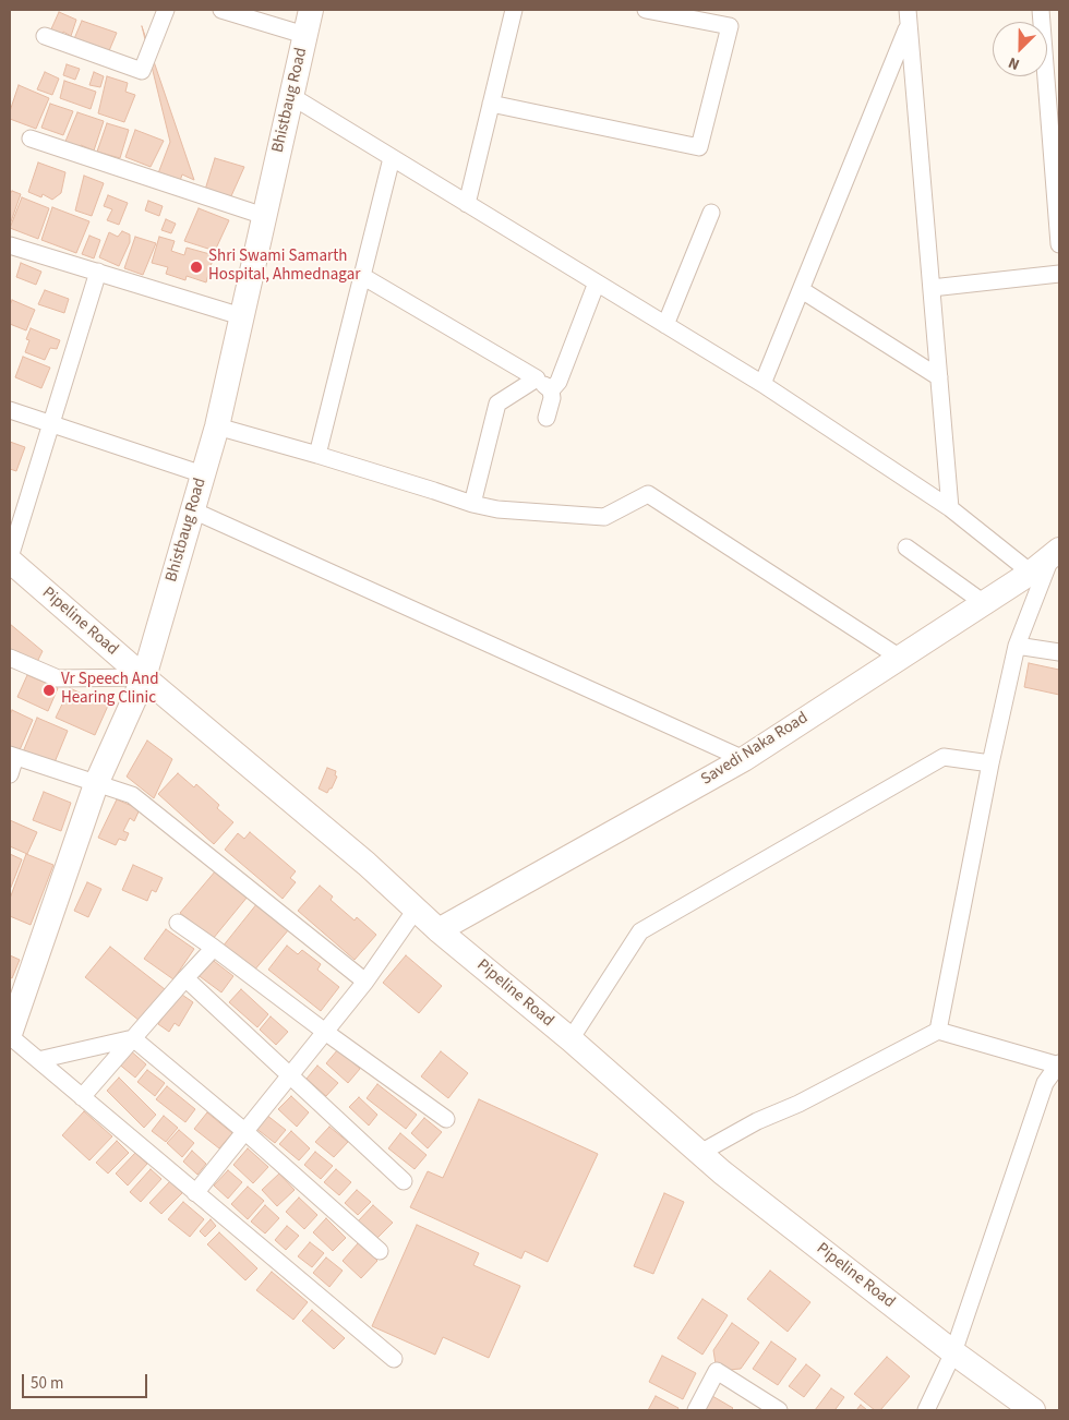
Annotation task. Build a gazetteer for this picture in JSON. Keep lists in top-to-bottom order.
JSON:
{
  "streets": {
    "street": ["Bhistbaug Road", "Pipeline Road", "Savedi Naka Road"]
  },
  "crossings": [
    ["Bhistbaug Road", "Pipeline Road"],
    ["Pipeline Road", "Savedi Naka Road"]
  ],
  "places": ["Shri Swami Samarth Hospital, Ahmednagar", "Vr Speech And Hearing Clinic"],
  "scale_bar": "50 m",
  "north": "bottom left"
}
